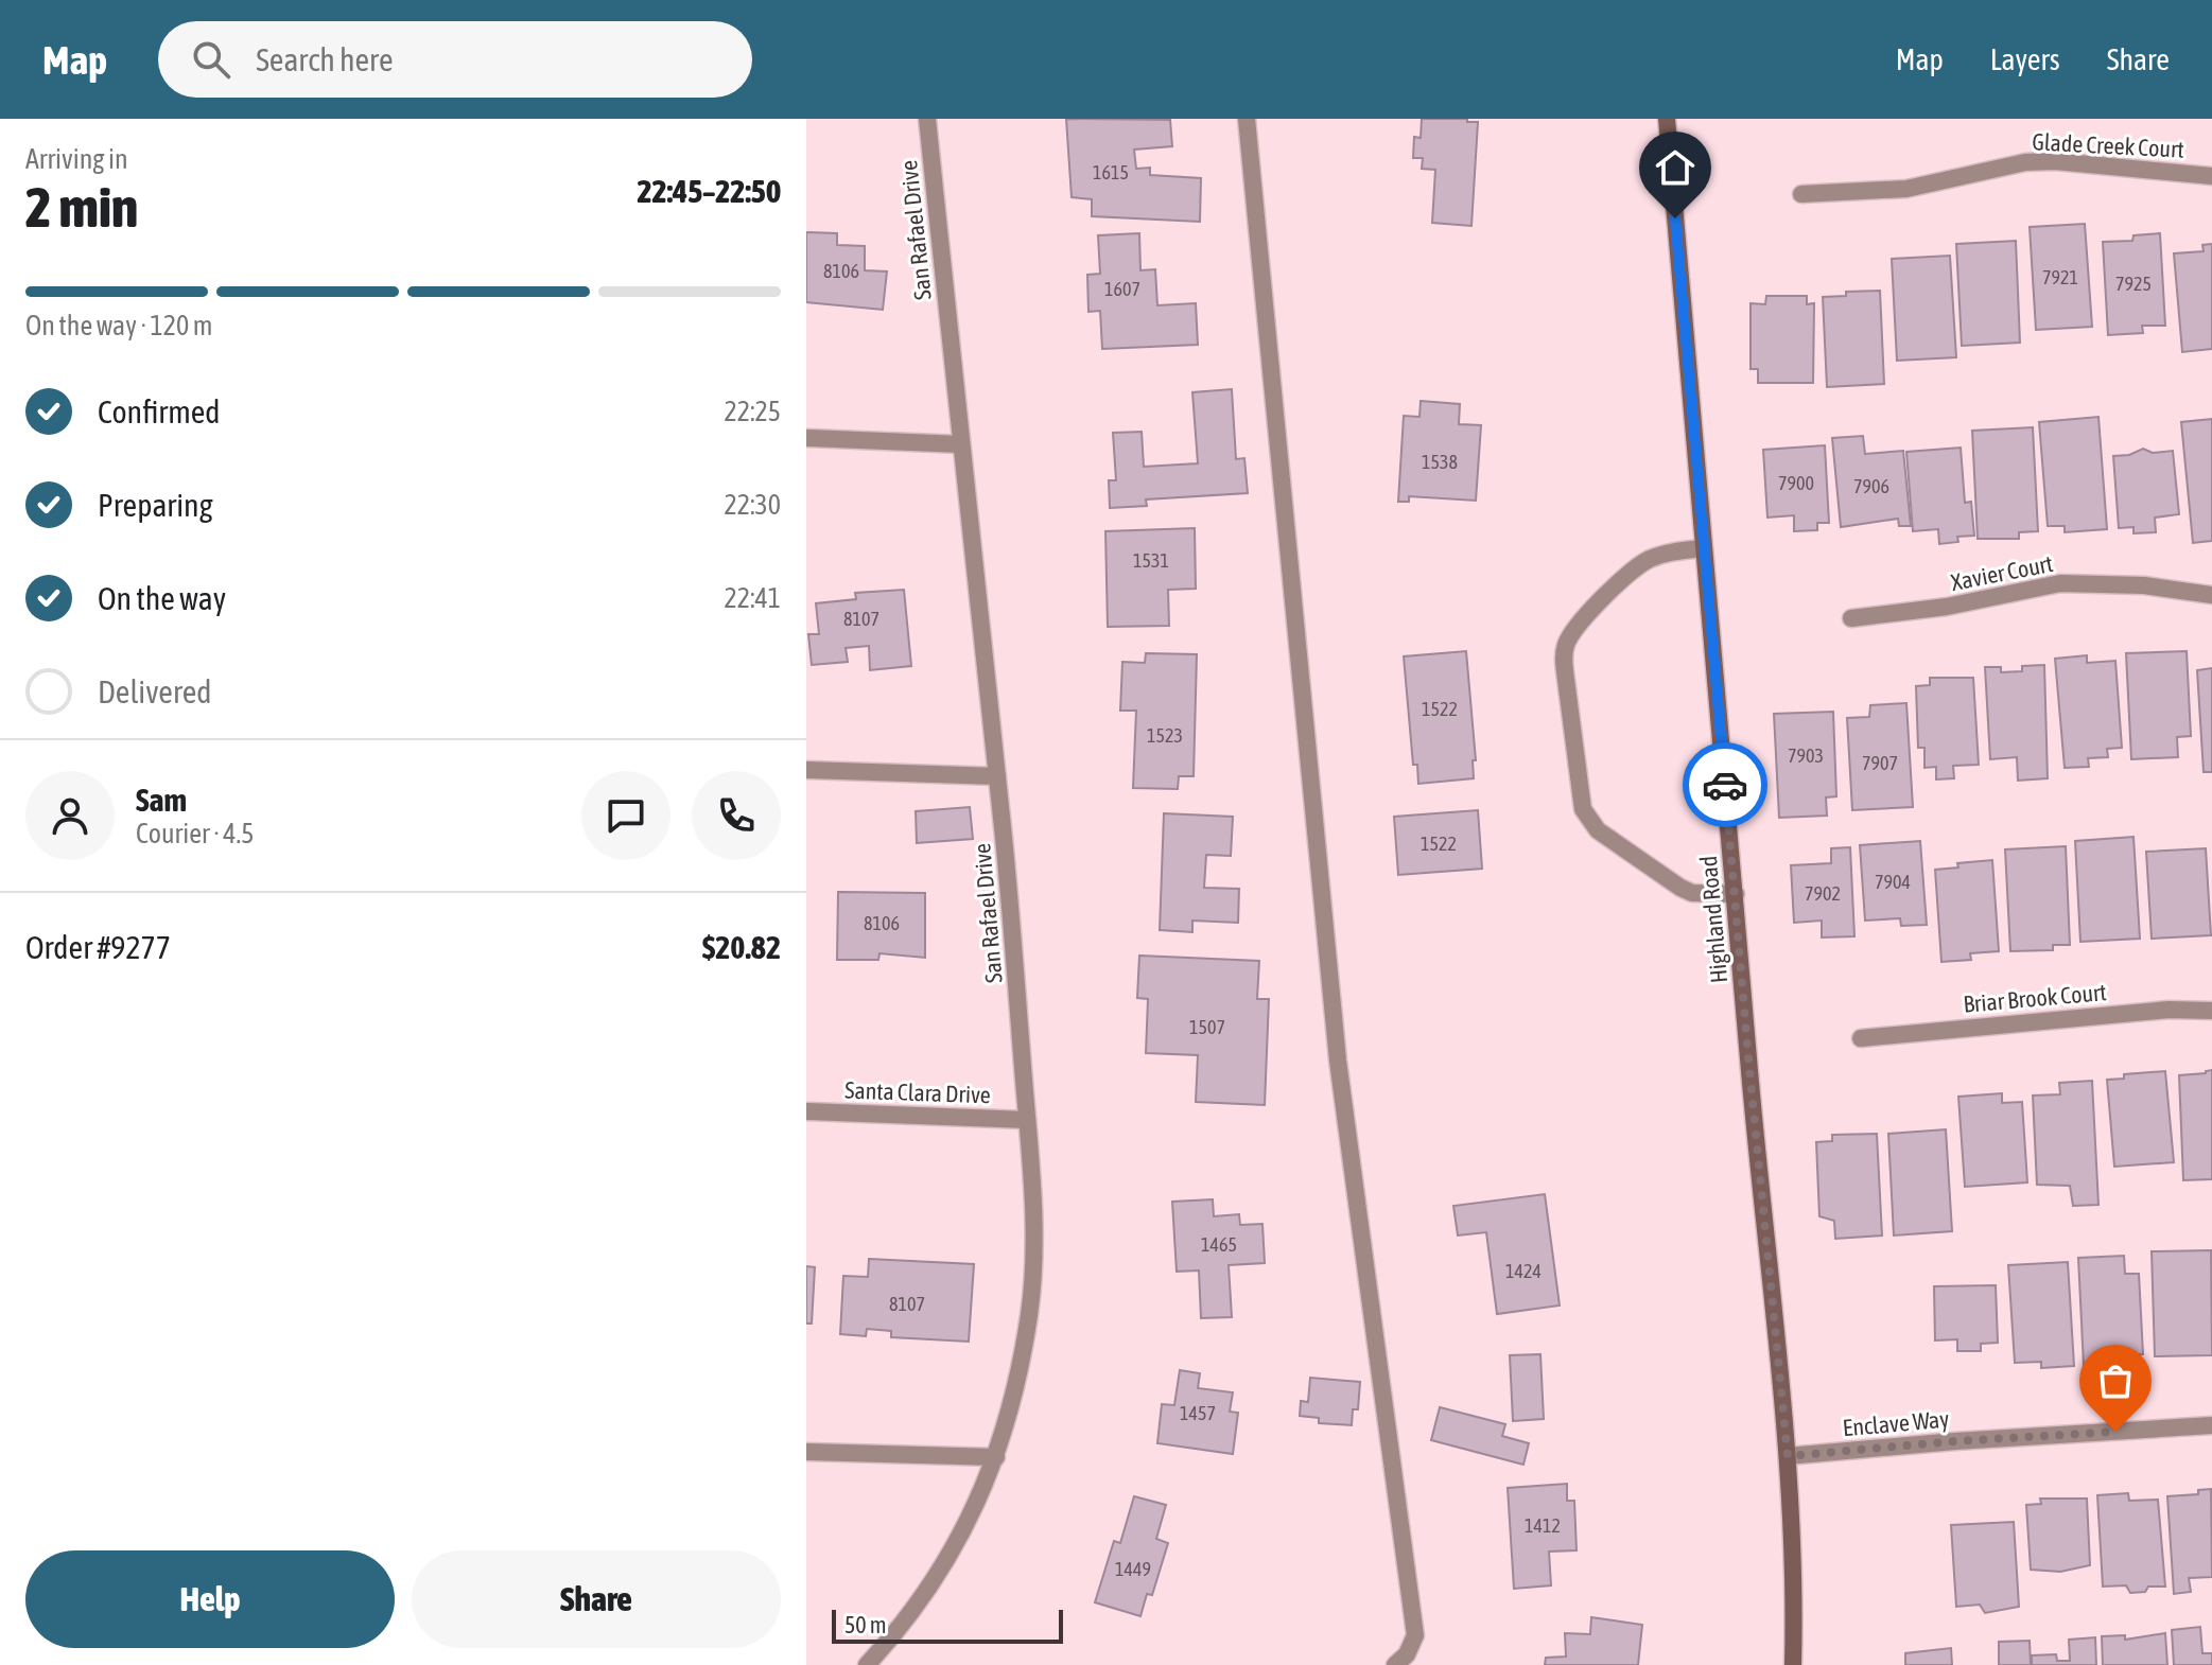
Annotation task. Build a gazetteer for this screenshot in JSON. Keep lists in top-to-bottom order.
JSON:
{
  "streets": {
    "street": [
      "Glade Creek Court",
      "San Rafael Drive",
      "Xavier Court",
      "Highland Road",
      "Briar Brook Court",
      "Santa Clara Drive",
      "Enclave Way"
    ]
  },
  "crossings": [
    ["San Rafael Drive", "Santa Clara Drive"],
    ["Highland Road", "Enclave Way"]
  ],
  "house_numbers": [
    "1615",
    "8106",
    "7921",
    "7925",
    "1607",
    "1538",
    "7900",
    "7906",
    "1531",
    "8107",
    "1522",
    "1523",
    "7903",
    "7907",
    "1522",
    "7904",
    "7902",
    "8106",
    "1507",
    "1465",
    "1424",
    "8107",
    "1457",
    "1412",
    "1449"
  ],
  "scale_bar": "50 m",
  "page": {
    "header": "Map",
    "search": "Search here",
    "nav": ["Map", "Layers", "Share"],
    "heading": ["2 min", "Arriving in", "22:45–22:50"],
    "panel": [
      "Sam",
      "Courier · 4.5",
      "Order #9277",
      "$20.82"
    ],
    "bar": "On the way · 120 m",
    "list": [
      ["Confirmed", "22:25"],
      ["Preparing", "22:30"],
      ["On the way", "22:41"],
      "Delivered"
    ],
    "buttons": ["Help", "Share"],
    "scale": "50 m"
  }
}
